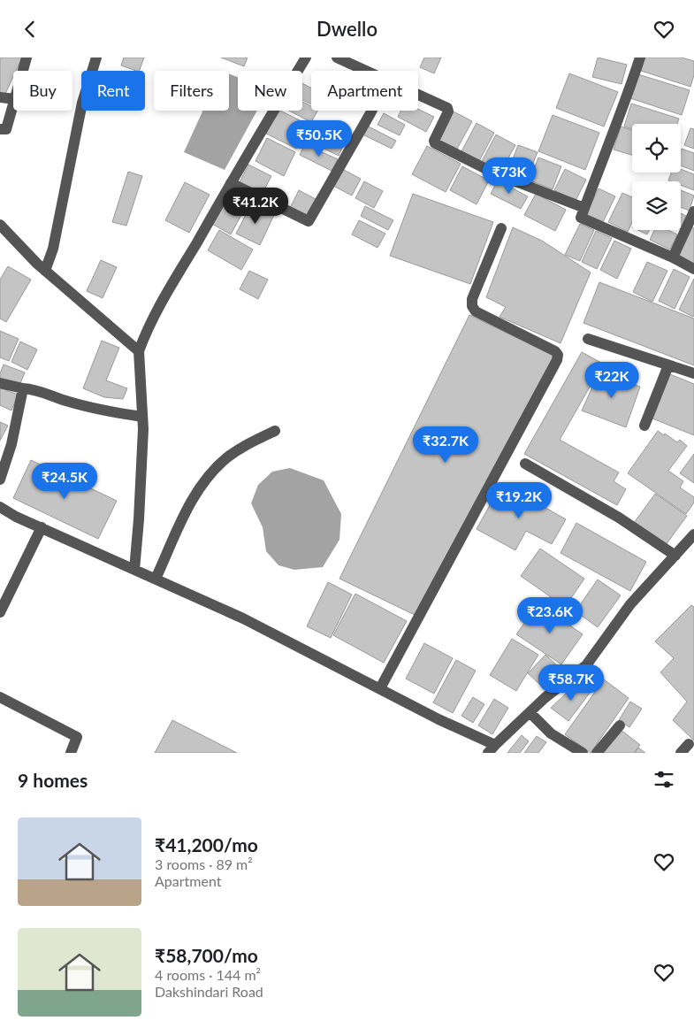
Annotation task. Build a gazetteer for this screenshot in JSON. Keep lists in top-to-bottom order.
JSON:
{
  "page": {
    "header": "Dwello",
    "chip": [
      "Buy",
      "Rent",
      "Filters",
      "New",
      "Apartment"
    ],
    "price": [
      "₹50.5K",
      "₹73K",
      "₹41.2K",
      "₹22K",
      "₹32.7K",
      "₹24.5K",
      "₹19.2K",
      "₹23.6K",
      "₹58.7K"
    ],
    "heading": "9 homes",
    "list": [
      {
        "name": "₹41,200/mo",
        "note": "3 rooms · 89 m² · Apartment"
      },
      {
        "name": "₹58,700/mo",
        "note": "4 rooms · 144 m² · Dakshindari Road"
      }
    ]
  }
}
